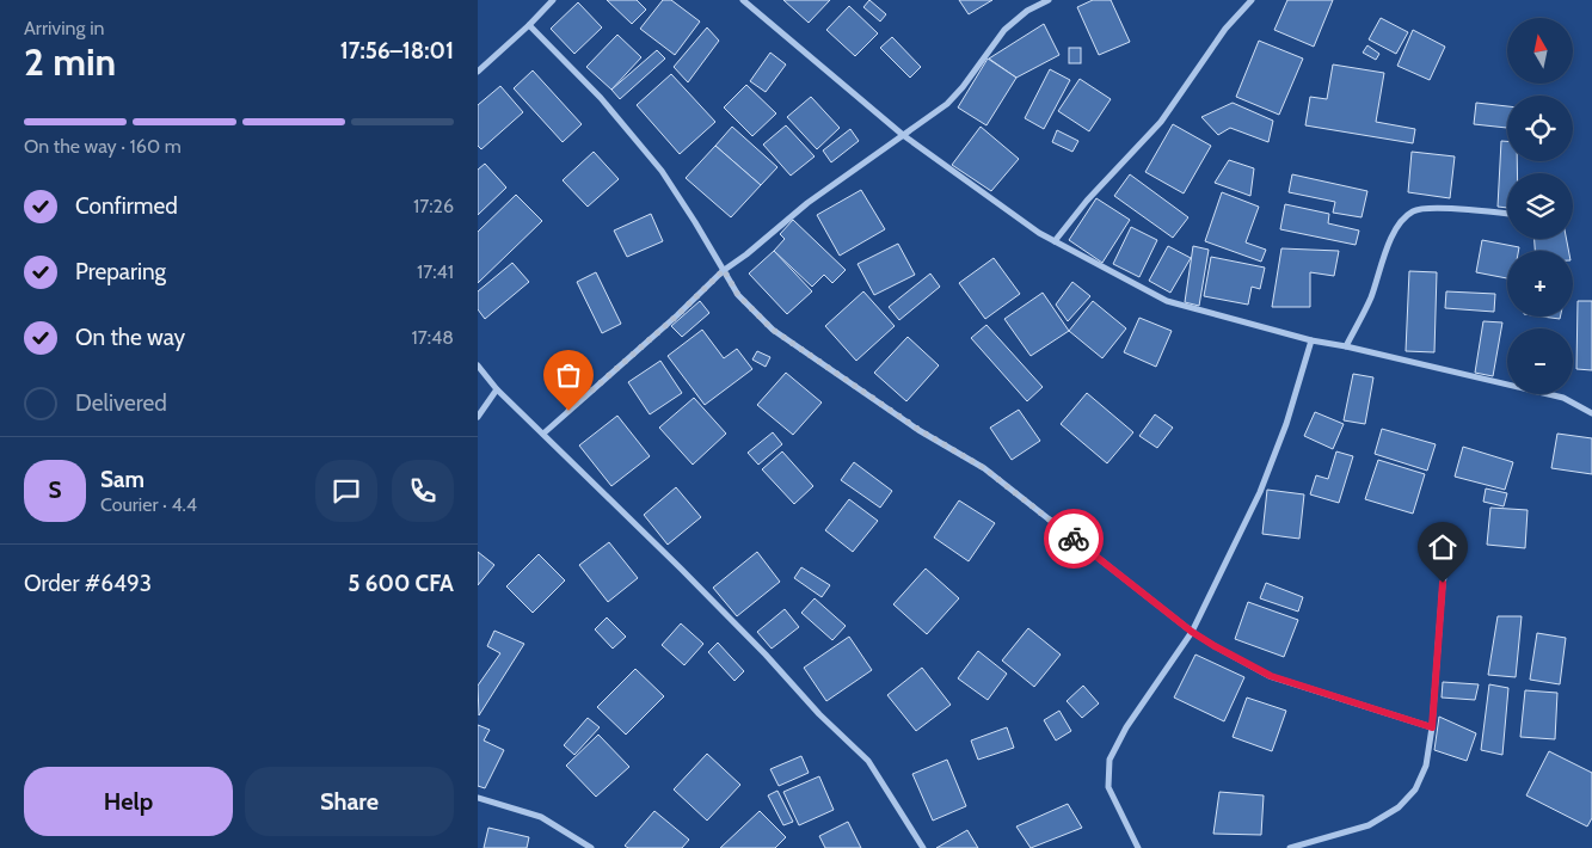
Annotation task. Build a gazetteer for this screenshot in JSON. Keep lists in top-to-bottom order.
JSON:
{
  "north": "top",
  "page": {
    "heading": ["2 min", "Arriving in", "17:56–18:01"],
    "panel": [
      "Sam",
      "Courier · 4.4",
      "Order #6493",
      "5 600 CFA"
    ],
    "map_buttons": ["+", "−"],
    "bar": "On the way · 160 m",
    "list": [
      ["Confirmed", "17:26"],
      ["Preparing", "17:41"],
      ["On the way", "17:48"],
      "Delivered"
    ],
    "round": "S",
    "buttons": ["Help", "Share"]
  }
}
